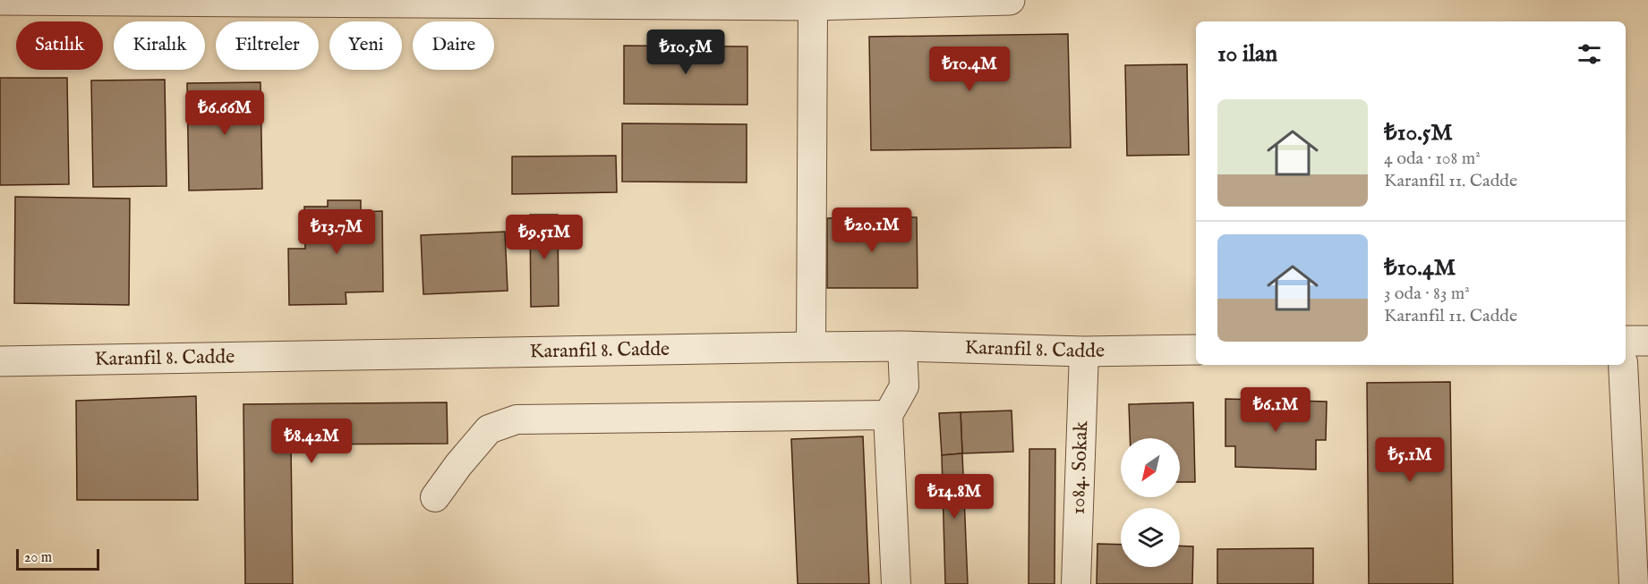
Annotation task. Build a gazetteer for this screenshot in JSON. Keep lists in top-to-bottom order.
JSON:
{
  "streets": {
    "street": ["Karanfil 8. Cadde", "1084. Sokak"]
  },
  "crossings": [
    ["Karanfil 8. Cadde", "1084. Sokak"]
  ],
  "scale_bar": "20 m",
  "north": "bottom left",
  "page": {
    "chip": [
      "Satılık",
      "Kiralık",
      "Filtreler",
      "Yeni",
      "Daire"
    ],
    "heading": "10 ilan",
    "price": [
      "₺10.5M",
      "₺10.4M",
      "₺6.66M",
      "₺20.1M",
      "₺13.7M",
      "₺9.51M",
      "₺6.1M",
      "₺8.42M",
      "₺5.1M",
      "₺14.8M"
    ],
    "list": [
      {
        "name": "₺10.5M",
        "note": "4 oda · 108 m² · Karanfil 11. Cadde"
      },
      {
        "name": "₺10.4M",
        "note": "3 oda · 83 m² · Karanfil 11. Cadde"
      }
    ],
    "scale": "20 m"
  }
}
